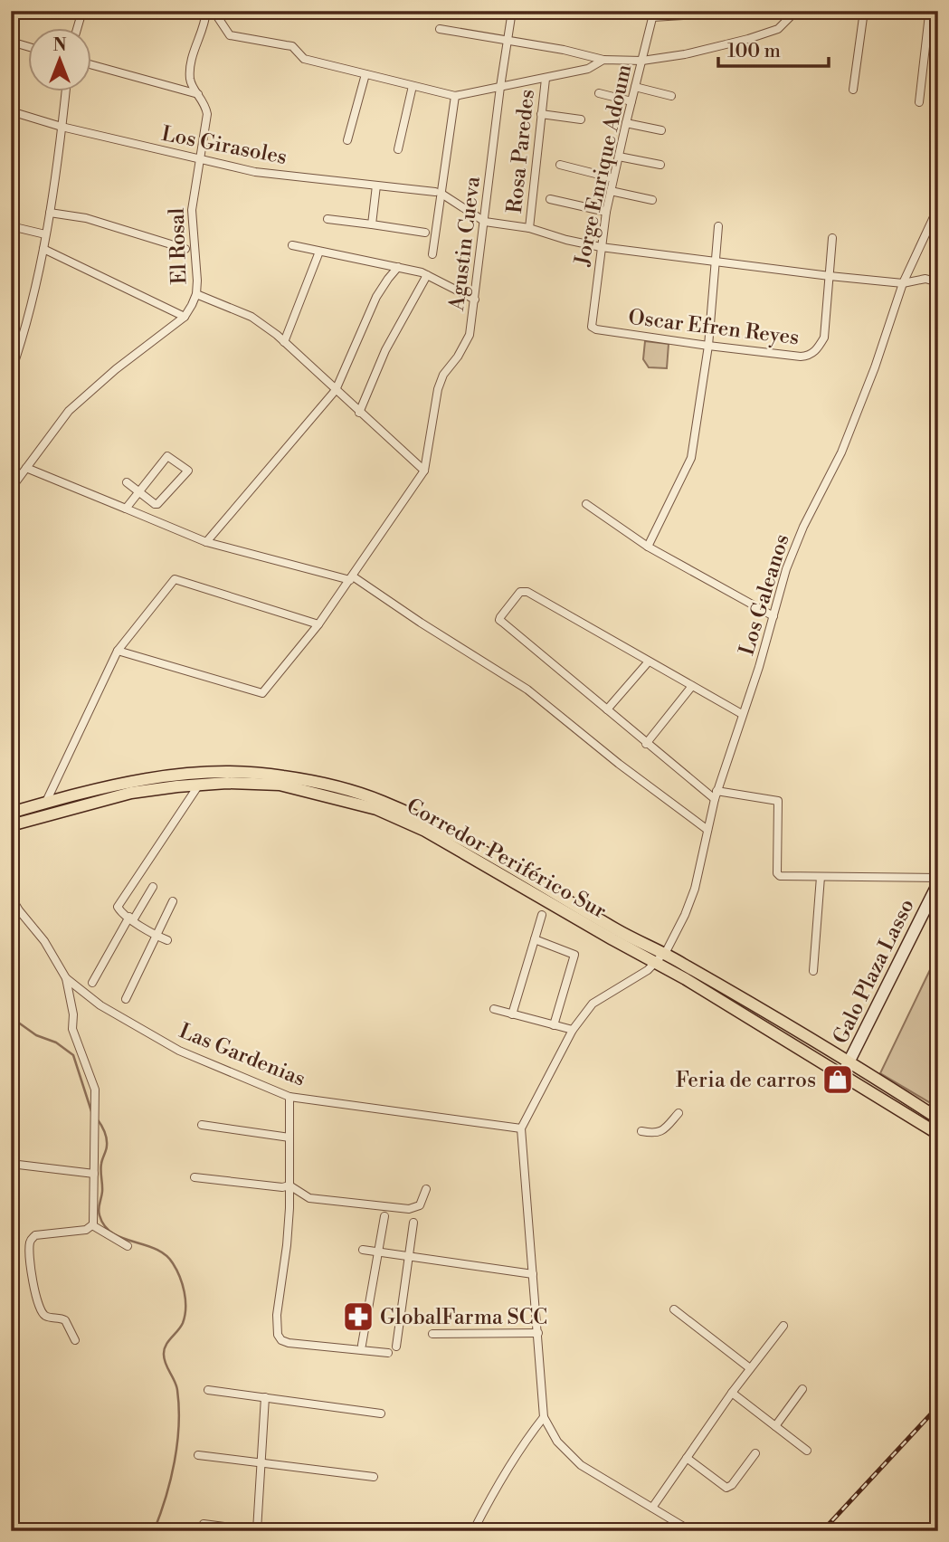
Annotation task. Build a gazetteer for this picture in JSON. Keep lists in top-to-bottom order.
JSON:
{
  "streets": {
    "main road": ["Corredor Periférico Sur"],
    "street": [
      "Los Girasoles",
      "Rosa Paredes",
      "Jorge Enrique Adoum",
      "Agustin Cueva",
      "El Rosal",
      "Oscar Efren Reyes",
      "Los Galeanos",
      "Galo Plaza Lasso",
      "Las Gardenias"
    ]
  },
  "crossings": [
    ["Los Girasoles", "El Rosal"],
    ["Jorge Enrique Adoum", "Oscar Efren Reyes"],
    ["Los Galeanos", "Corredor Periférico Sur"],
    ["Los Galeanos", "Las Gardenias"],
    ["Corredor Periférico Sur", "Galo Plaza Lasso"]
  ],
  "places": {
    "shop": ["Feria de carros"],
    "pharmacy": ["GlobalFarma SCC"]
  },
  "scale_bar": "100 m",
  "north": "top"
}
